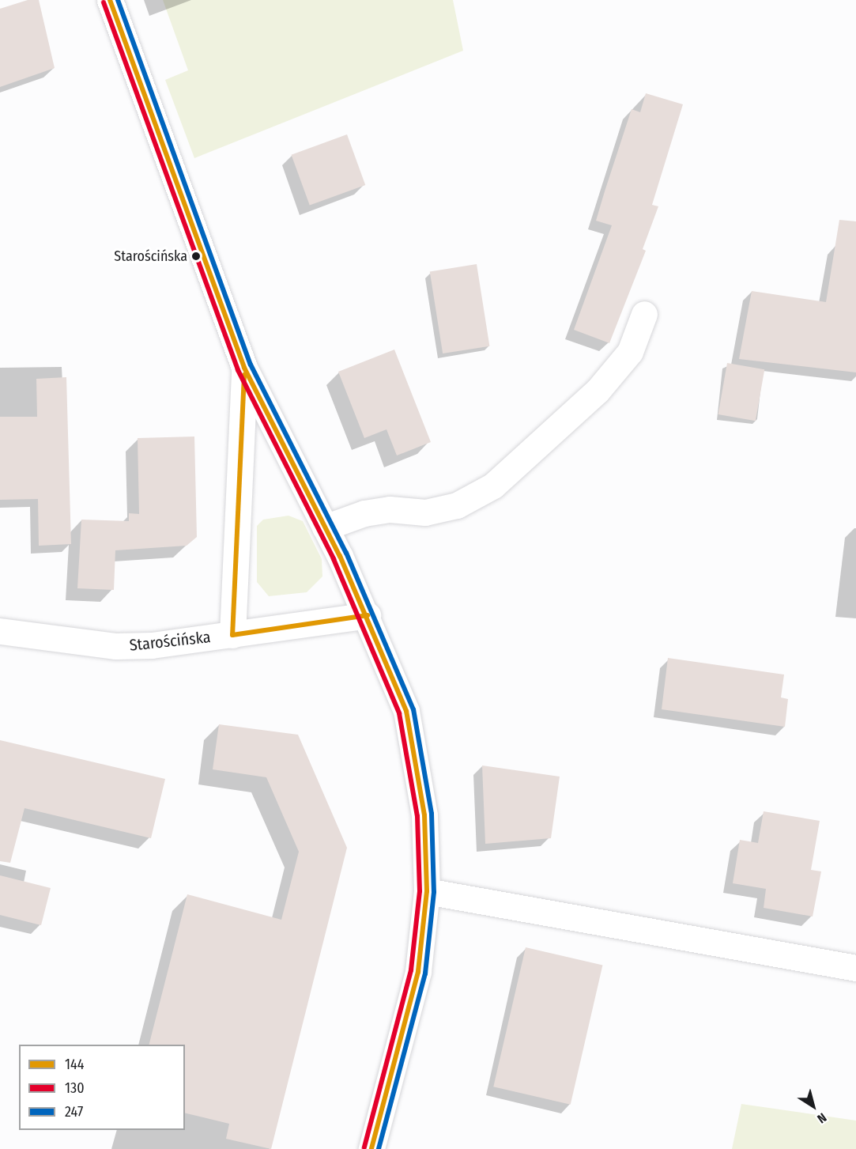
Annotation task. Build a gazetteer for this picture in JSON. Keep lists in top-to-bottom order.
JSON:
{
  "streets": {
    "street": ["Starościńska"]
  },
  "places": ["Starościńska"],
  "lines": ["transit line 144", "transit line 247", "transit line 130"],
  "legend": ["144", "130", "247"],
  "north": "bottom right"
}
